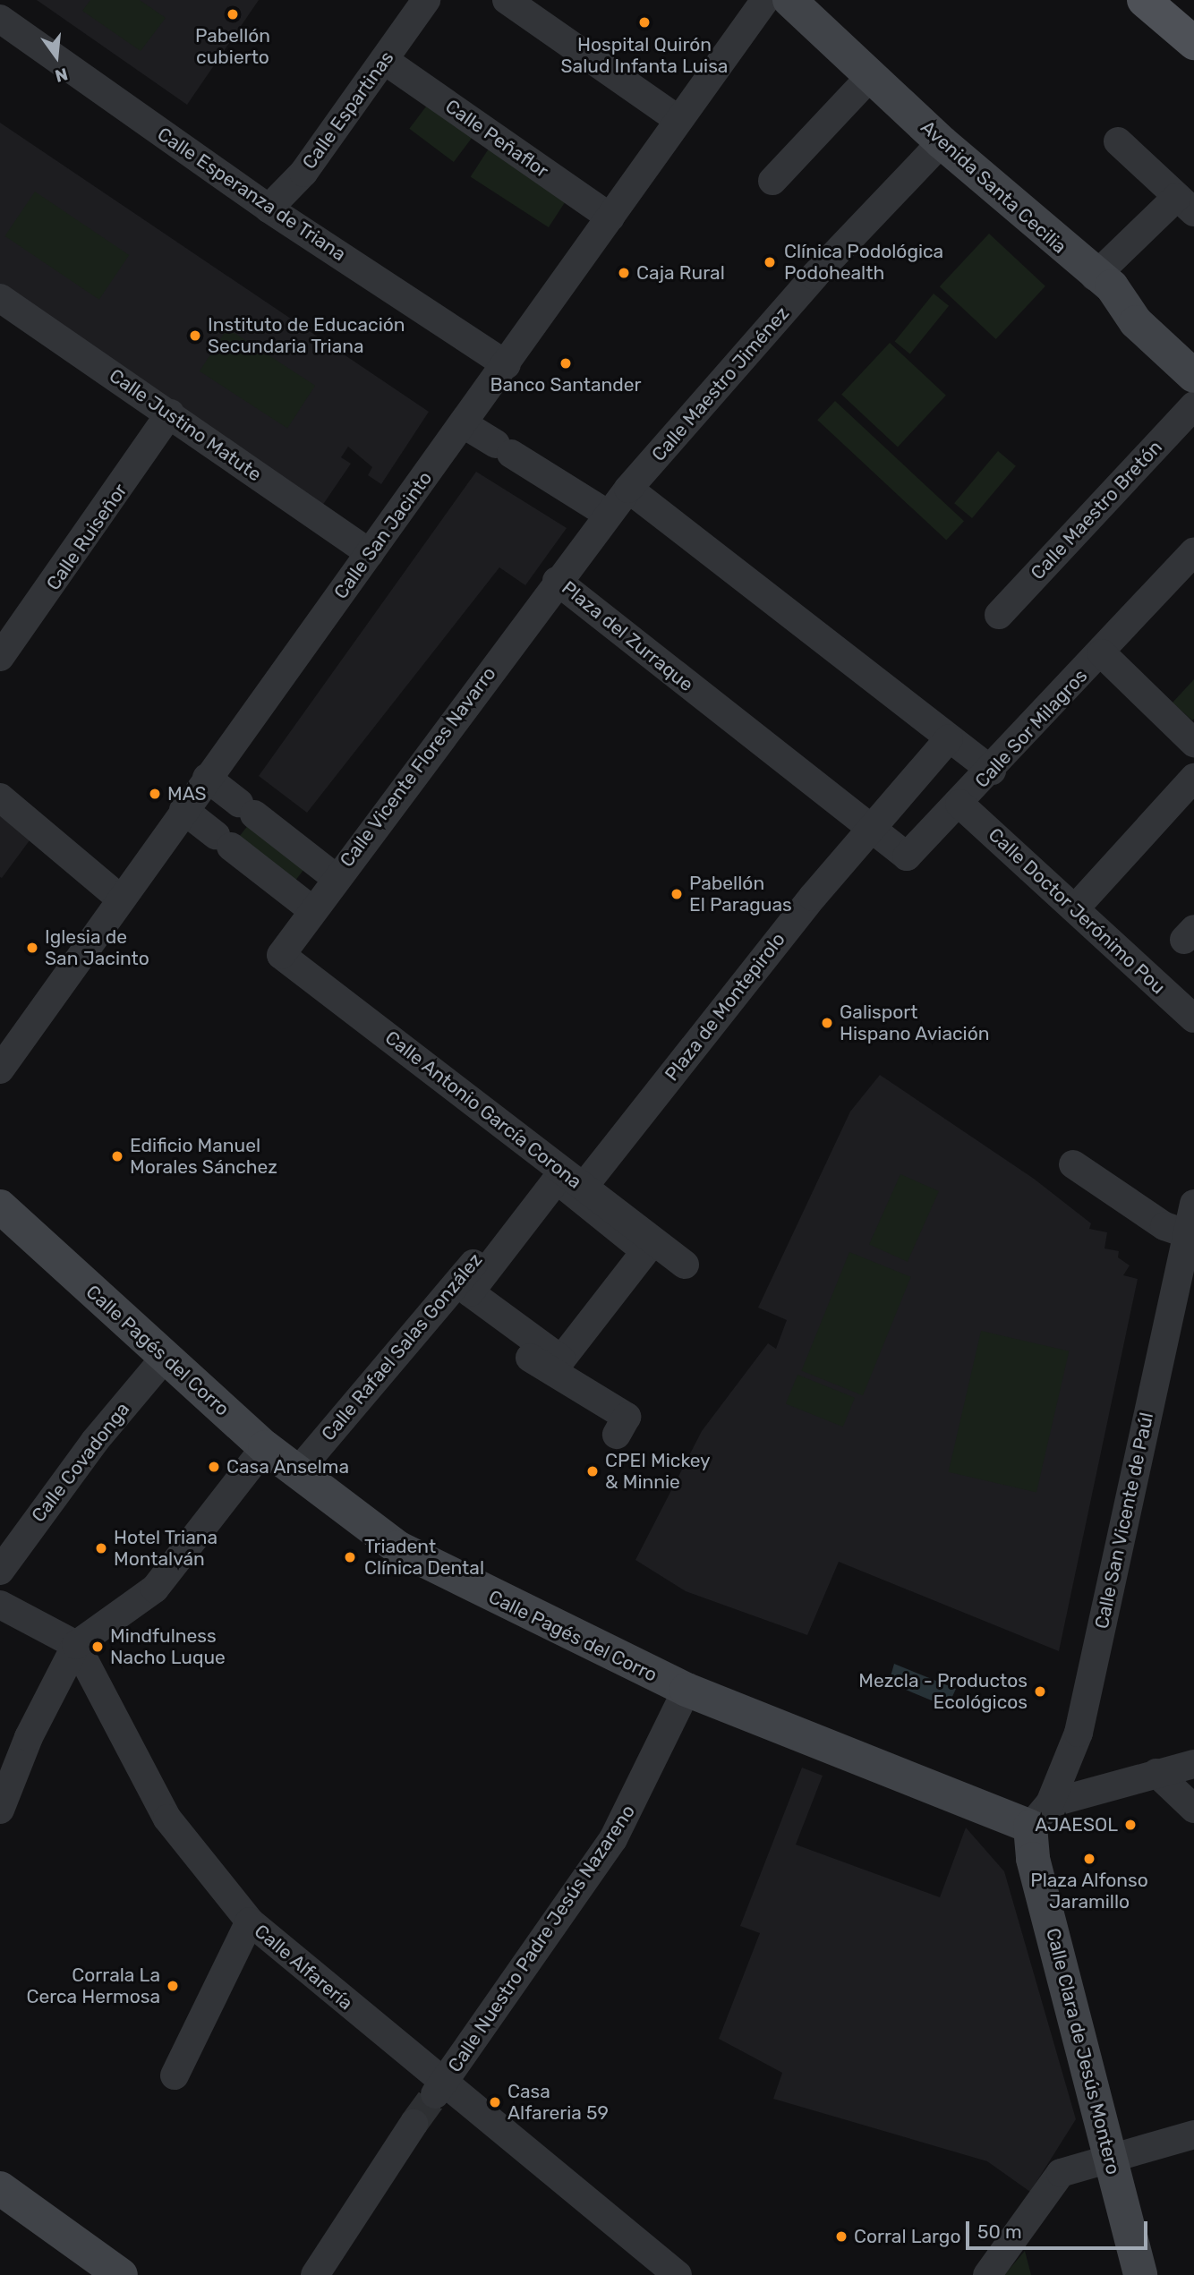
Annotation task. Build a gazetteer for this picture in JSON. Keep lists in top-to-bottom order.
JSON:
{
  "streets": {
    "main road": ["Avenida Santa Cecilia", "Calle Pagés del Corro", "Calle Clara de Jesús Montero"],
    "street": [
      "Calle Espartinas",
      "Calle Peñaflor",
      "Calle Esperanza de Triana",
      "Calle Maestro Jiménez",
      "Calle Justino Matute",
      "Calle Maestro Bretón",
      "Calle San Jacinto",
      "Calle Ruiseñor",
      "Plaza del Zurraque",
      "Calle Sor Milagros",
      "Calle Vicente Flores Navarro",
      "Calle Doctor Jerónimo Pou",
      "Plaza de Montepirolo",
      "Calle Antonio García Corona",
      "Calle Rafael Salas González",
      "Calle Covadonga",
      "Calle San Vicente de Paúl",
      "Calle Nuestro Padre Jesús Nazareno",
      "Calle Alfarería"
    ]
  },
  "crossings": [
    ["Calle Espartinas", "Calle Peñaflor"],
    ["Calle Espartinas", "Calle Esperanza de Triana"],
    ["Calle Peñaflor", "Calle San Jacinto"],
    ["Avenida Santa Cecilia", "Calle Maestro Jiménez"],
    ["Calle Esperanza de Triana", "Calle San Jacinto"],
    ["Calle Maestro Jiménez", "Plaza del Zurraque"],
    ["Calle Justino Matute", "Calle San Jacinto"],
    ["Calle Justino Matute", "Calle Ruiseñor"],
    ["Plaza del Zurraque", "Calle Sor Milagros"],
    ["Plaza del Zurraque", "Calle Vicente Flores Navarro"],
    ["Plaza del Zurraque", "Calle Doctor Jerónimo Pou"],
    ["Plaza del Zurraque", "Plaza de Montepirolo"],
    ["Calle Sor Milagros", "Calle Doctor Jerónimo Pou"],
    ["Calle Vicente Flores Navarro", "Calle Antonio García Corona"],
    ["Plaza de Montepirolo", "Calle Antonio García Corona"],
    ["Calle Antonio García Corona", "Calle Rafael Salas González"],
    ["Calle Rafael Salas González", "Calle Pagés del Corro"],
    ["Calle Pagés del Corro", "Calle Covadonga"],
    ["Calle Pagés del Corro", "Calle San Vicente de Paúl"],
    ["Calle Pagés del Corro", "Calle Nuestro Padre Jesús Nazareno"],
    ["Calle Pagés del Corro", "Calle Clara de Jesús Montero"],
    ["Calle San Vicente de Paúl", "Calle Clara de Jesús Montero"],
    ["Calle Nuestro Padre Jesús Nazareno", "Calle Alfarería"]
  ],
  "places": [
    "Pabellón cubierto",
    "Hospital Quirón Salud Infanta Luisa",
    "Clínica Podológica Podohealth",
    "Caja Rural",
    "Instituto de Educación Secundaria Triana",
    "Banco Santander",
    "MAS",
    "Pabellón El Paraguas",
    "Iglesia de San Jacinto",
    "Galisport Hispano Aviación",
    "Edificio Manuel Morales Sánchez",
    "Casa Anselma",
    "CPEI Mickey & Minnie",
    "Hotel Triana Montalván",
    "Triadent Clínica Dental",
    "Mindfulness Nacho Luque",
    "Mezcla - Productos Ecológicos",
    "AJAESOL",
    "Plaza Alfonso Jaramillo",
    "Corrala La Cerca Hermosa",
    "Casa Alfareria 59",
    "Corral Largo"
  ],
  "scale_bar": "50 m",
  "north": "bottom"
}
